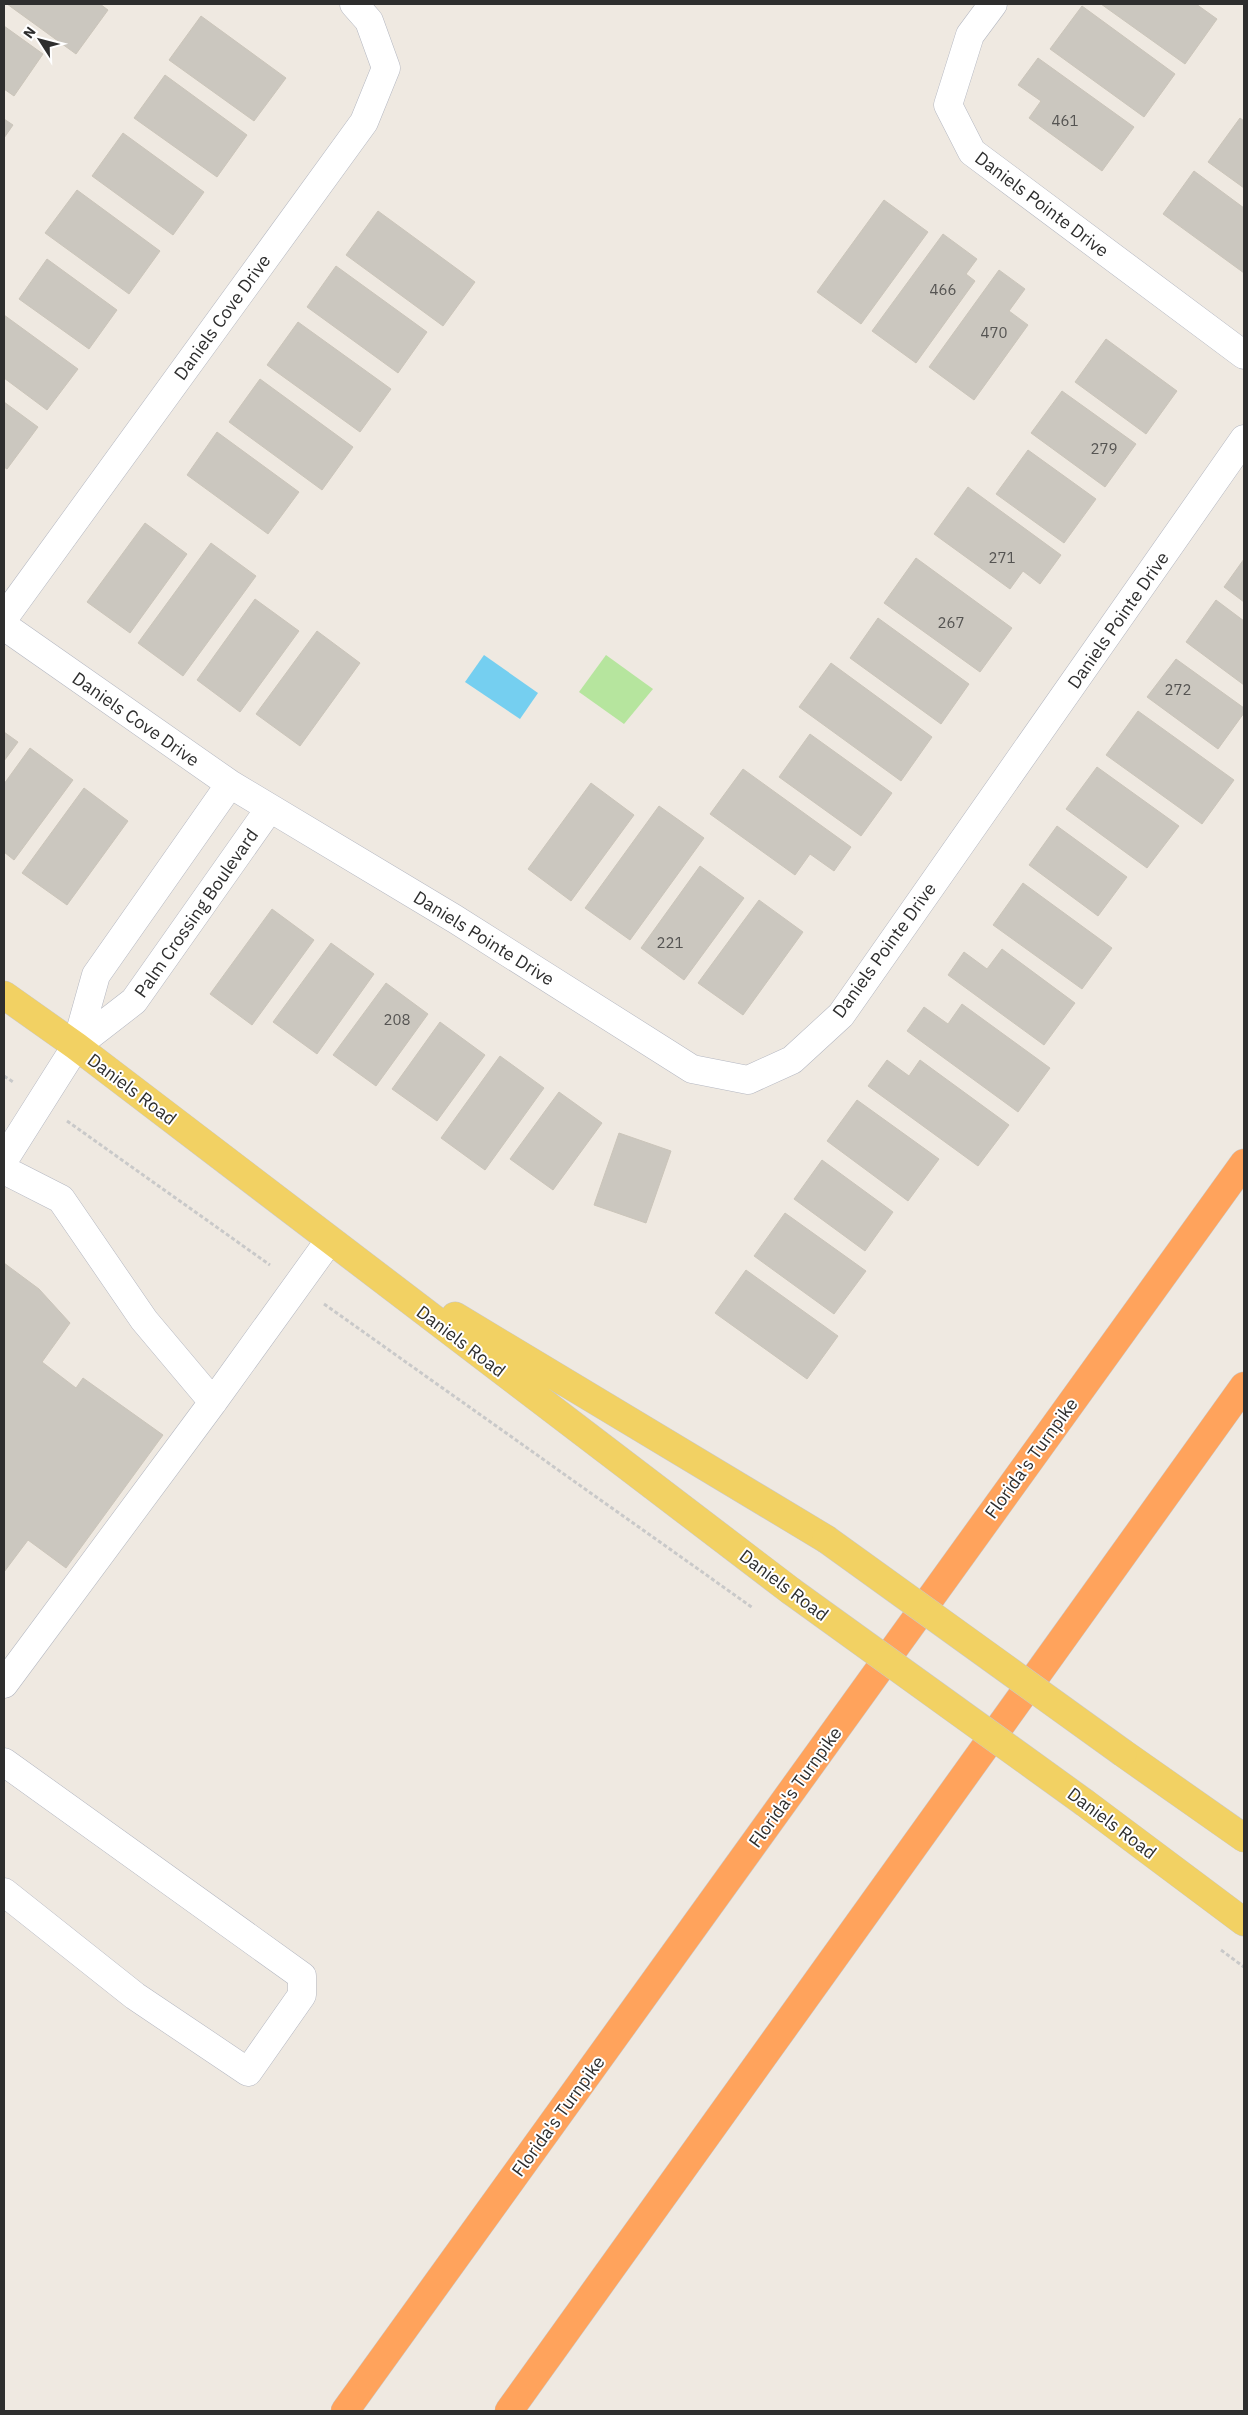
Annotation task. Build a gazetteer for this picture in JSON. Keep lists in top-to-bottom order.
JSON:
{
  "streets": {
    "highway": ["Florida's Turnpike"],
    "main road": ["Daniels Road"],
    "street": ["Daniels Pointe Drive", "Daniels Cove Drive", "Palm Crossing Boulevard"]
  },
  "crossings": [
    ["Daniels Pointe Drive", "Daniels Cove Drive"],
    ["Daniels Pointe Drive", "Palm Crossing Boulevard"],
    ["Daniels Cove Drive", "Palm Crossing Boulevard"],
    ["Palm Crossing Boulevard", "Daniels Road"]
  ],
  "house_numbers": [
    "461",
    "466",
    "470",
    "279",
    "271",
    "267",
    "272",
    "221",
    "208"
  ],
  "north": "top left"
}
